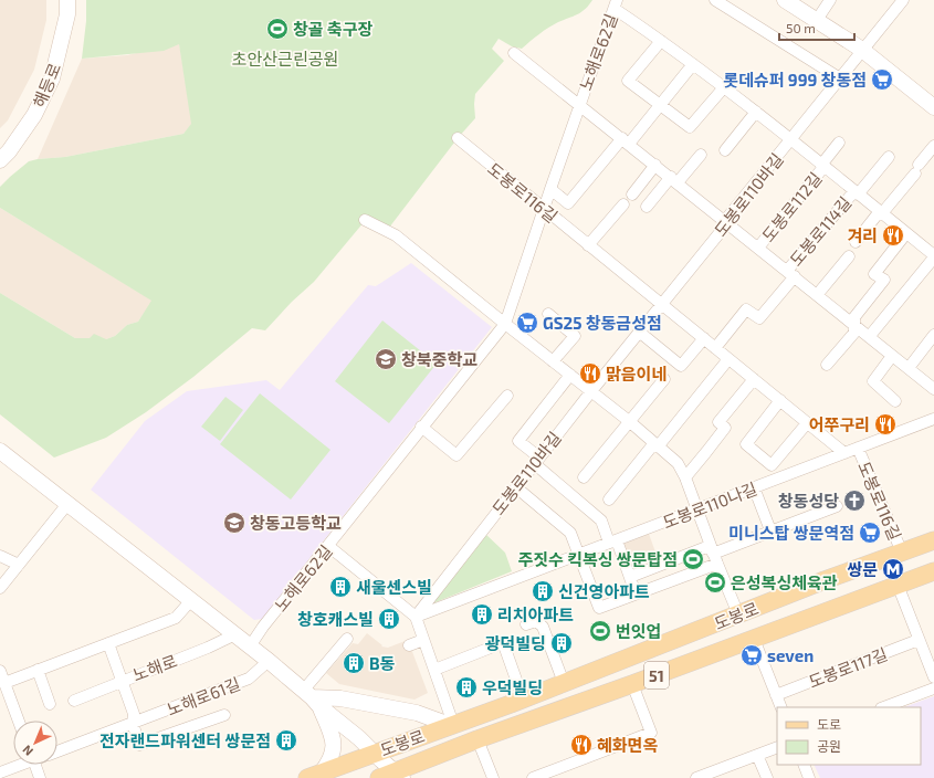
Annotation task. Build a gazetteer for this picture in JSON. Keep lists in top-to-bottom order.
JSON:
{
  "streets": {
    "main road": ["해등로", "도봉로", "51"],
    "street": [
      "노해로62길",
      "도봉로116길",
      "도봉로110바길",
      "도봉로112길",
      "도봉로114길",
      "도봉로110나길",
      "노해로",
      "도봉로117길",
      "노해로61길"
    ]
  },
  "crossings": [
    ["노해로62길", "도봉로116길"],
    ["노해로62길", "도봉로112길"],
    ["노해로62길", "도봉로114길"],
    ["도봉로116길", "도봉로110바길"],
    ["도봉로116길", "도봉로114길"],
    ["도봉로116길", "도봉로110나길"],
    ["도봉로116길", "도봉로"],
    ["도봉로110바길", "도봉로112길"],
    ["도봉로110바길", "도봉로114길"],
    ["도봉로110바길", "도봉로110나길"],
    ["도봉로112길", "도봉로114길"],
    ["노해로", "노해로61길"]
  ],
  "parks": ["초안산근린공원"],
  "places": {
    "sports": [
      "창골 축구장",
      "주짓수 킥복싱 쌍문탑점",
      "은성복싱체육관",
      "번잇업"
    ],
    "supermarket": [
      "롯데슈퍼 999 창동점",
      "GS25 창동금성점",
      "미니스탑 쌍문역점",
      "seven"
    ],
    "restaurant": [
      "겨리",
      "맑음이네",
      "어쭈구리",
      "혜화면옥"
    ],
    "school or university": ["창북중학교", "창동고등학교"],
    "church": ["창동성당"],
    "metro station": ["쌍문"],
    "building": [
      "새울센스빌",
      "신건영아파트",
      "리치아파트",
      "창호캐스빌",
      "광덕빌딩",
      "B동",
      "우덕빌딩",
      "전자랜드파워센터 쌍문점"
    ]
  },
  "legend": ["도로", "공원"],
  "scale_bar": "50 m",
  "north": "bottom left"
}
